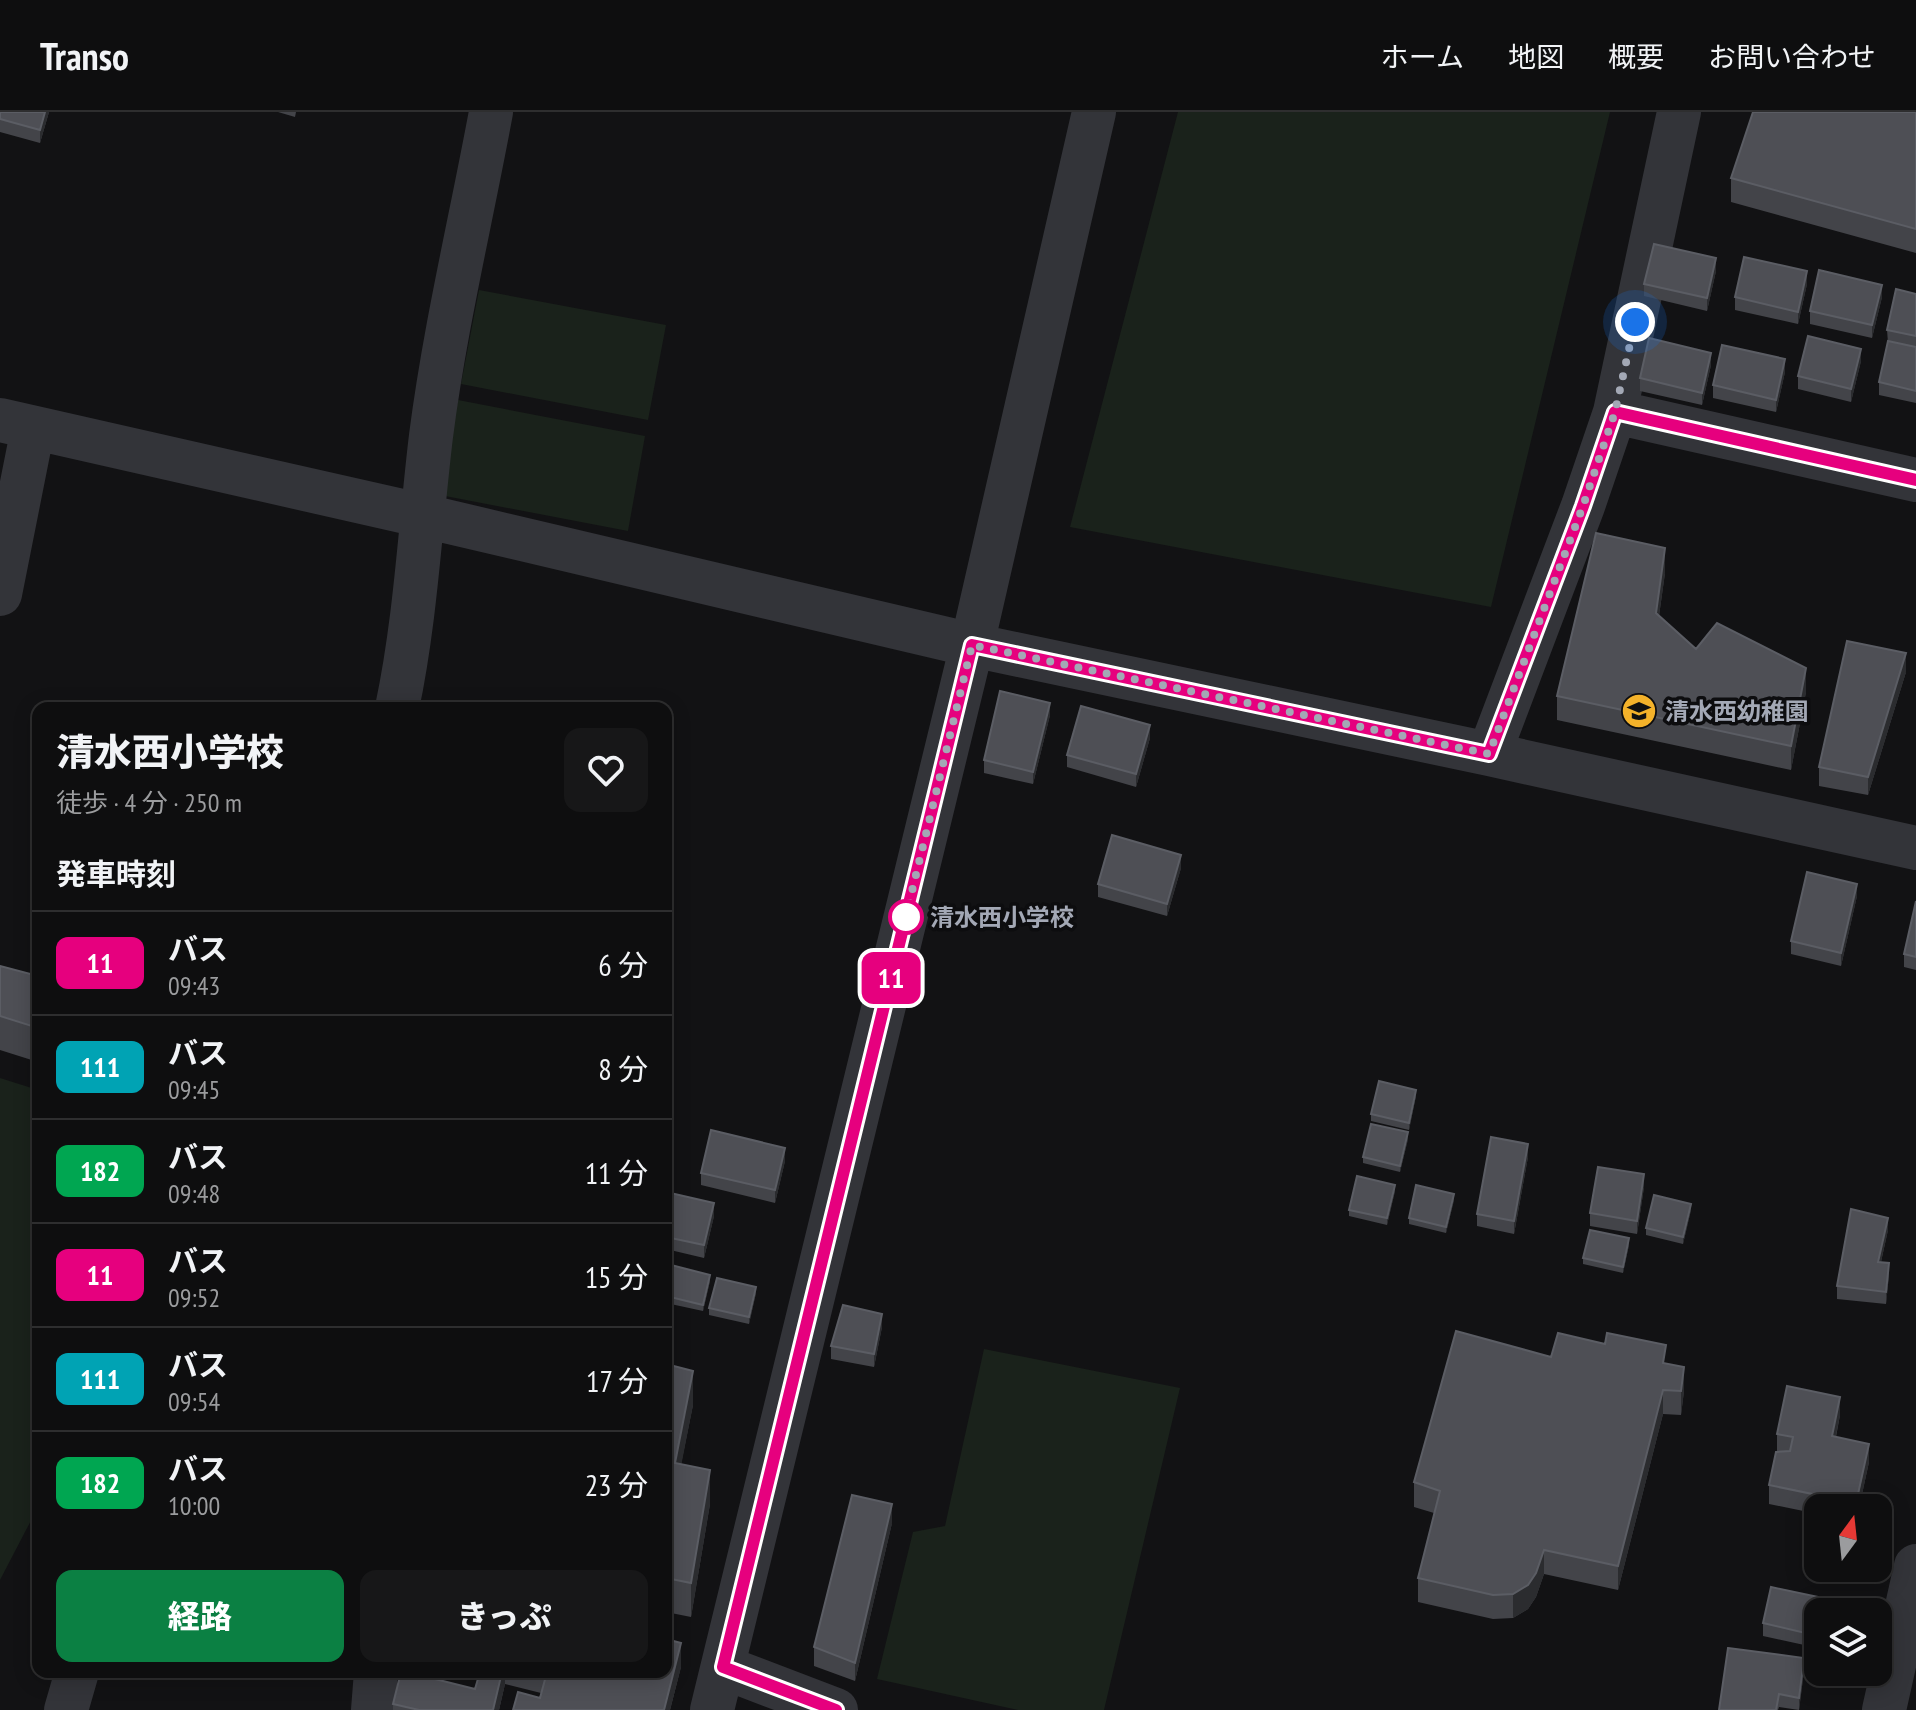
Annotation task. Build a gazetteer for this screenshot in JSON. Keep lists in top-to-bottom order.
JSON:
{
  "places": {
    "school or university": ["清水西幼稚園"],
    "other": ["清水西小学校"]
  },
  "lines": ["bus line 11"],
  "north": "top",
  "page": {
    "header": "Transo",
    "nav": [
      "ホーム",
      "地図",
      "概要",
      "お問い合わせ"
    ],
    "on_map": "11",
    "heading": [
      ["清水西小学校", "徒歩 · 4 分 · 250 m"],
      "発車時刻"
    ],
    "list": [
      {
        "mark": "11",
        "name": "バス",
        "note": "09:43",
        "value": "6 分"
      },
      {
        "mark": "111",
        "name": "バス",
        "note": "09:45",
        "value": "8 分"
      },
      {
        "mark": "182",
        "name": "バス",
        "note": "09:48",
        "value": "11 分"
      },
      {
        "mark": "11",
        "name": "バス",
        "note": "09:52",
        "value": "15 分"
      },
      {
        "mark": "111",
        "name": "バス",
        "note": "09:54",
        "value": "17 分"
      },
      {
        "mark": "182",
        "name": "バス",
        "note": "10:00",
        "value": "23 分"
      }
    ],
    "buttons": ["経路", "きっぷ"]
  }
}
